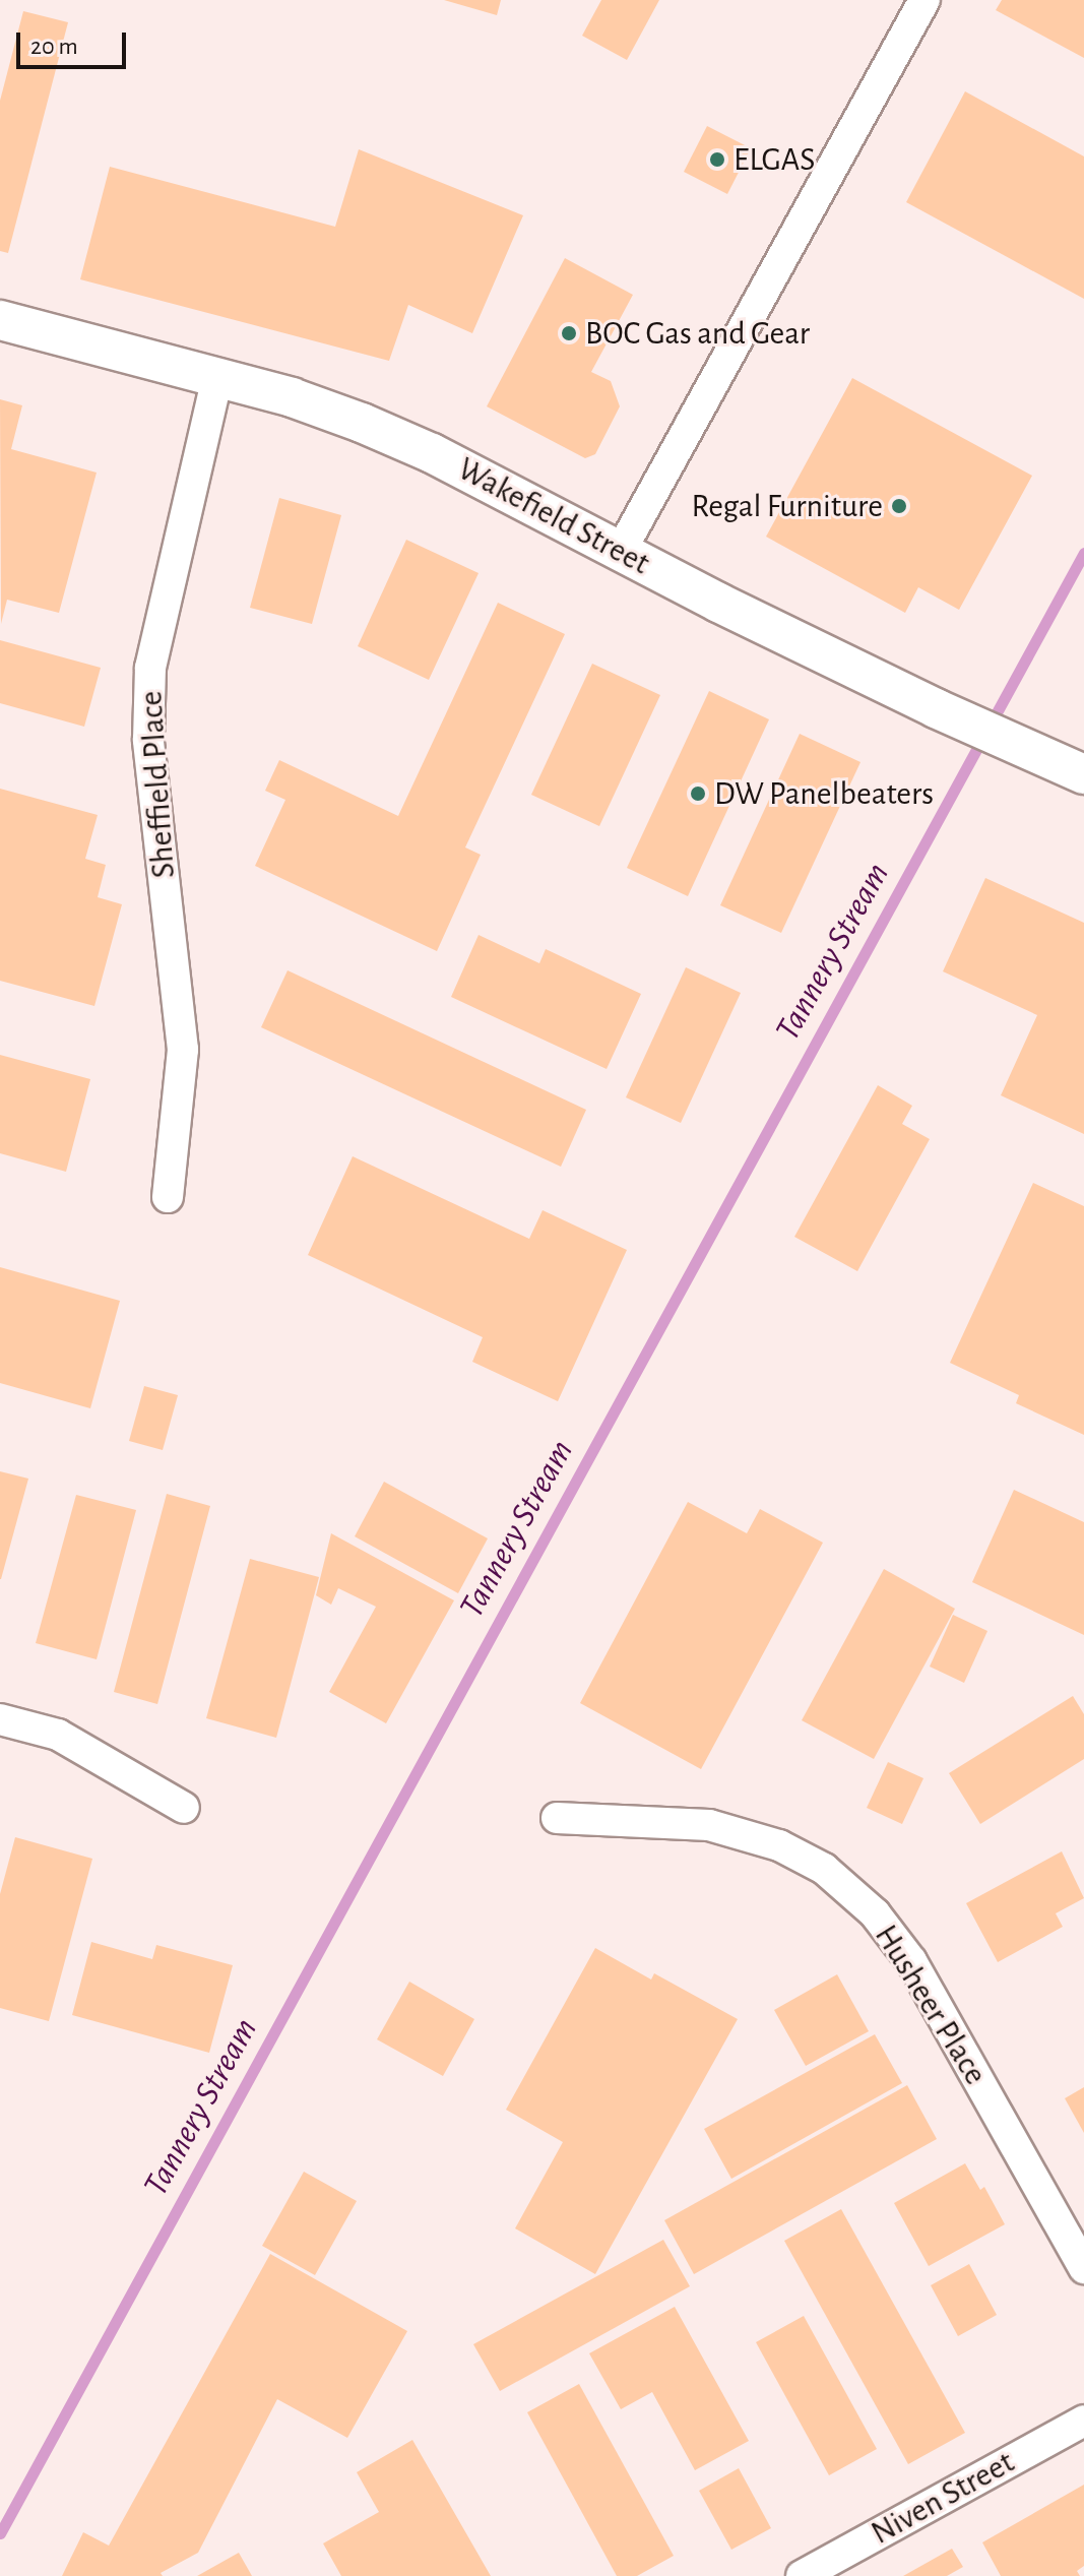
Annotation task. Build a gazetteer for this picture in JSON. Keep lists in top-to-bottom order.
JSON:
{
  "streets": {
    "street": [
      "Wakefield Street",
      "Sheffield Place",
      "Husheer Place",
      "Niven Street"
    ]
  },
  "crossings": [
    ["Wakefield Street", "Sheffield Place"]
  ],
  "water": ["Tannery Stream"],
  "places": [
    "ELGAS",
    "BOC Gas and Gear",
    "Regal Furniture",
    "DW Panelbeaters"
  ],
  "scale_bar": "20 m"
}
